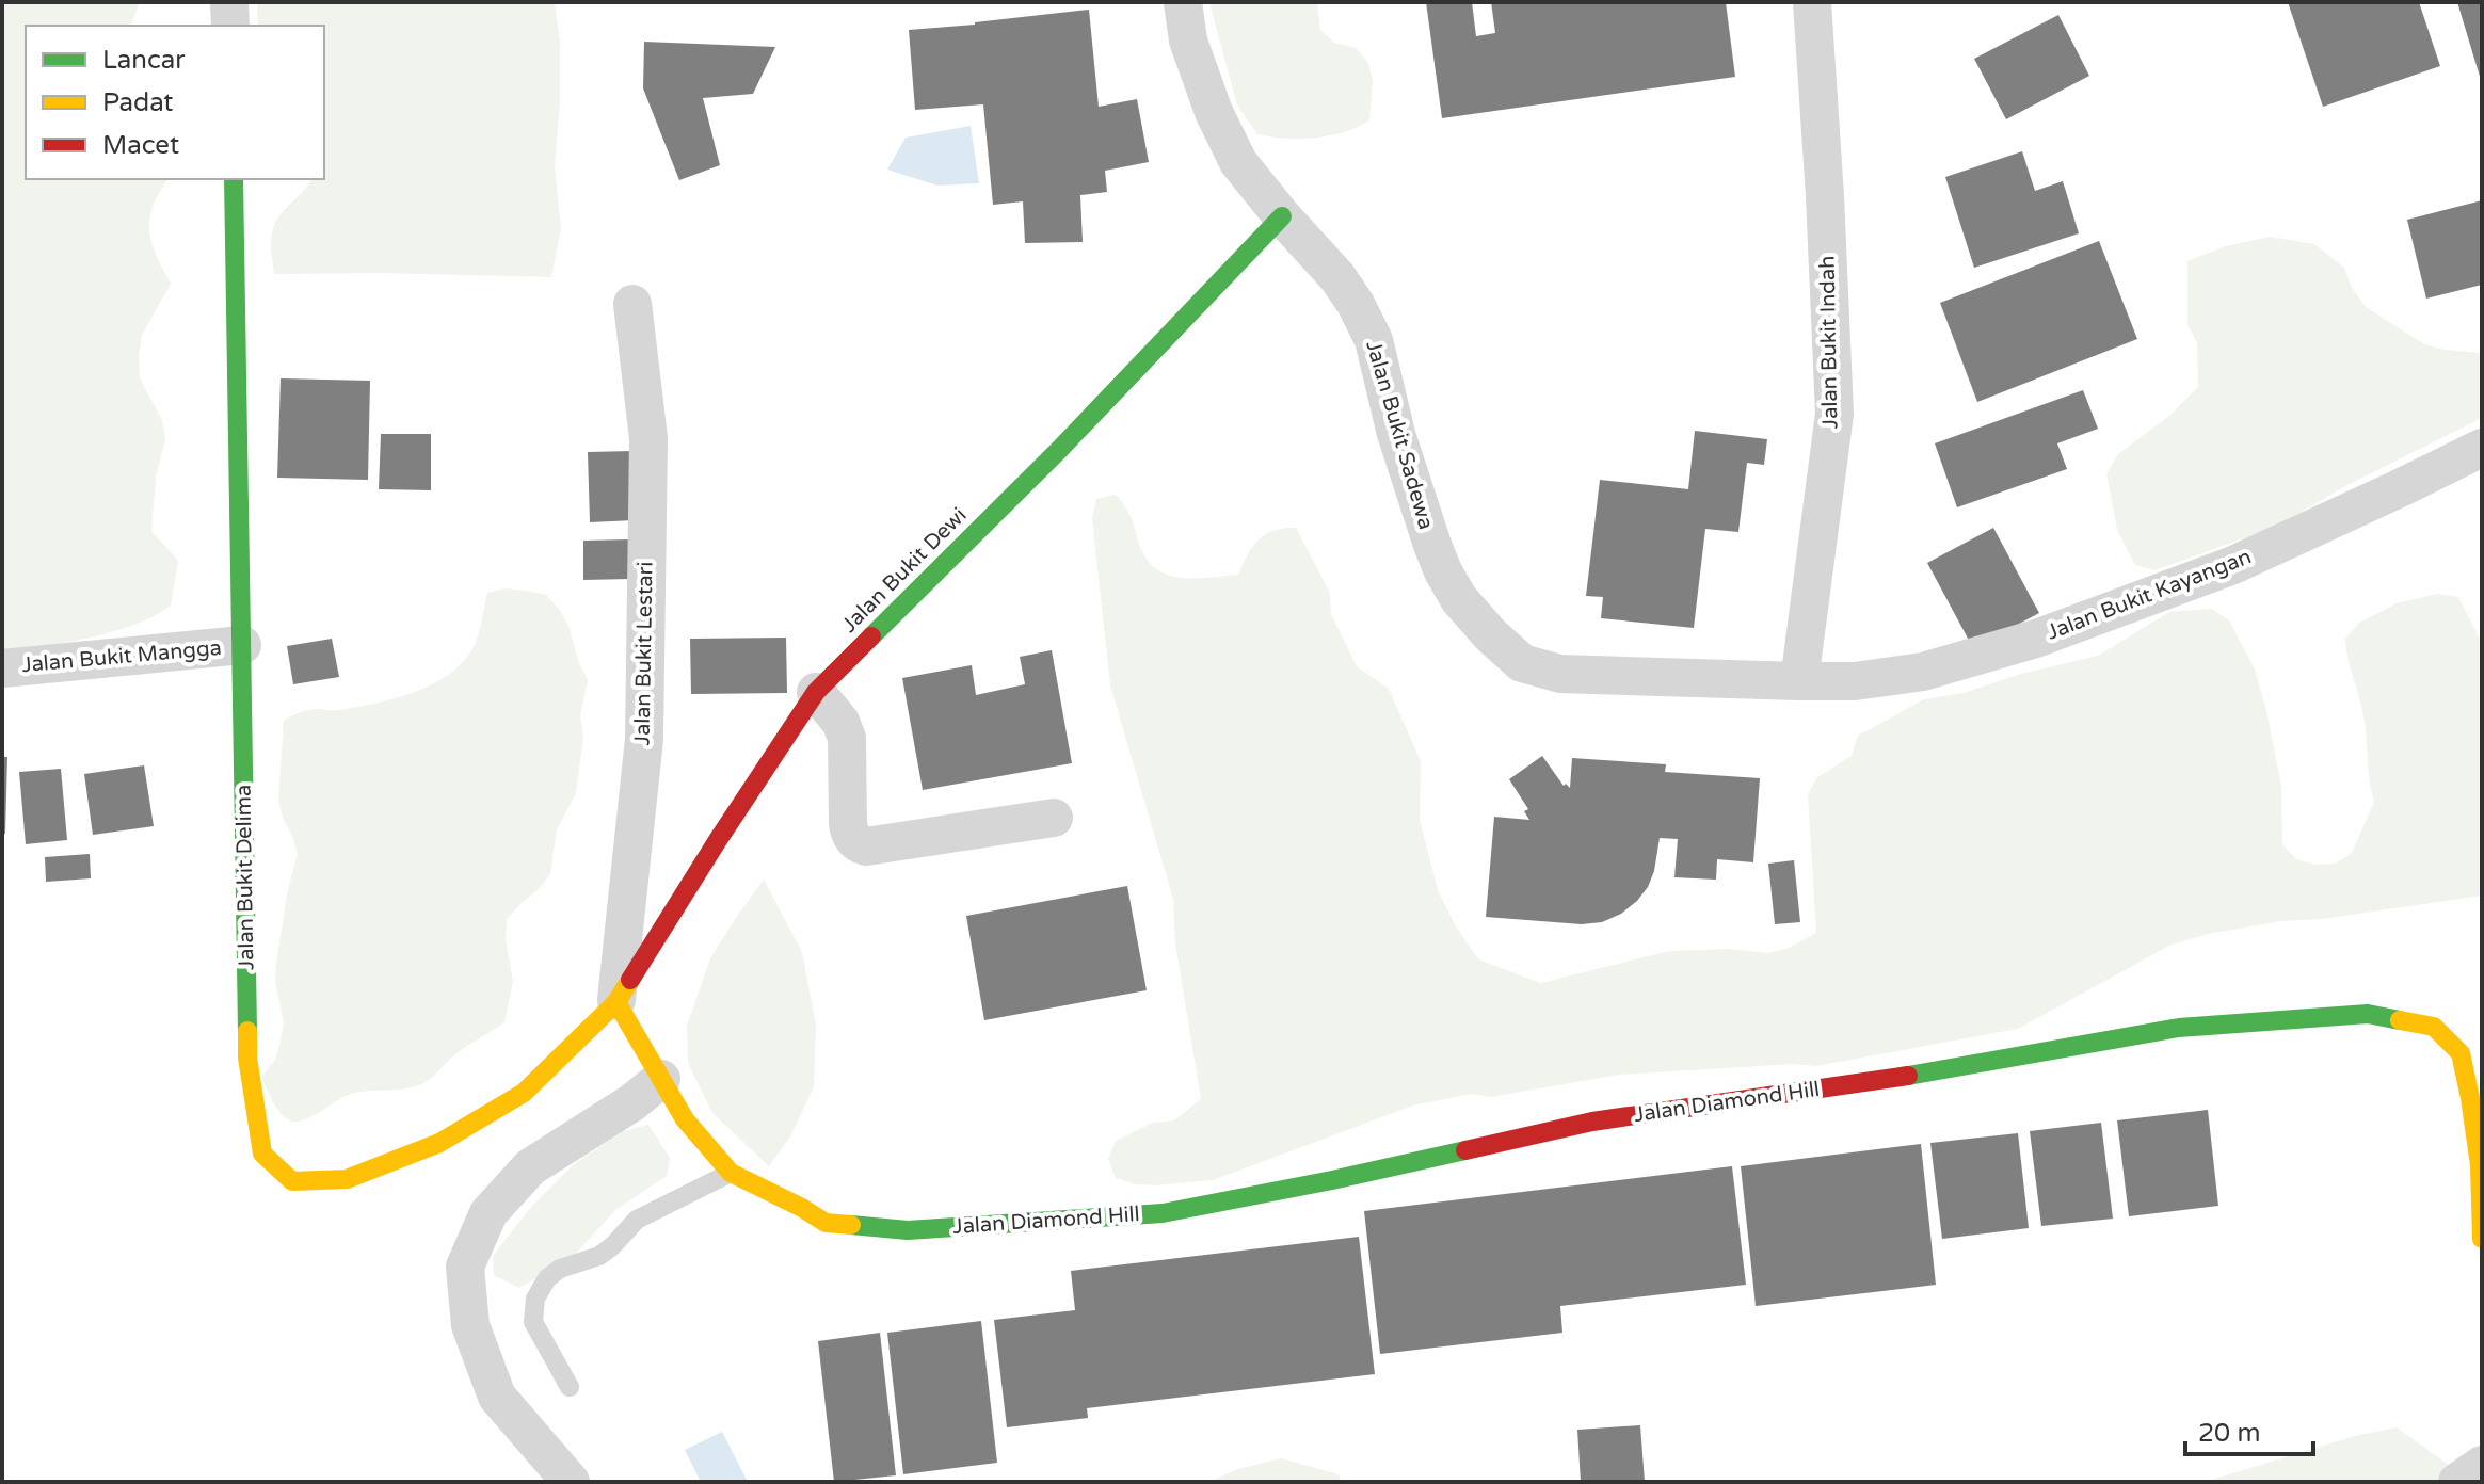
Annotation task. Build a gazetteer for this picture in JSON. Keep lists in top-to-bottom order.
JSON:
{
  "streets": {
    "street": [
      "Jalan Bukit Indah",
      "Jalan Bukit Sadewa",
      "Jalan Bukit Dewi",
      "Jalan Bukit Kayangan",
      "Jalan Bukit Lestari",
      "Jalan Bukit Mangga",
      "Jalan Bukit Delima",
      "Jalan Diamond Hill"
    ]
  },
  "crossings": [
    ["Jalan Bukit Indah", "Jalan Bukit Sadewa"],
    ["Jalan Bukit Indah", "Jalan Bukit Kayangan"],
    ["Jalan Bukit Sadewa", "Jalan Bukit Dewi"],
    ["Jalan Bukit Sadewa", "Jalan Bukit Kayangan"],
    ["Jalan Bukit Dewi", "Jalan Bukit Lestari"],
    ["Jalan Bukit Dewi", "Jalan Bukit Delima"],
    ["Jalan Bukit Lestari", "Jalan Bukit Delima"],
    ["Jalan Bukit Mangga", "Jalan Bukit Delima"]
  ],
  "legend": ["Lancar", "Padat", "Macet"],
  "scale_bar": "20 m"
}
